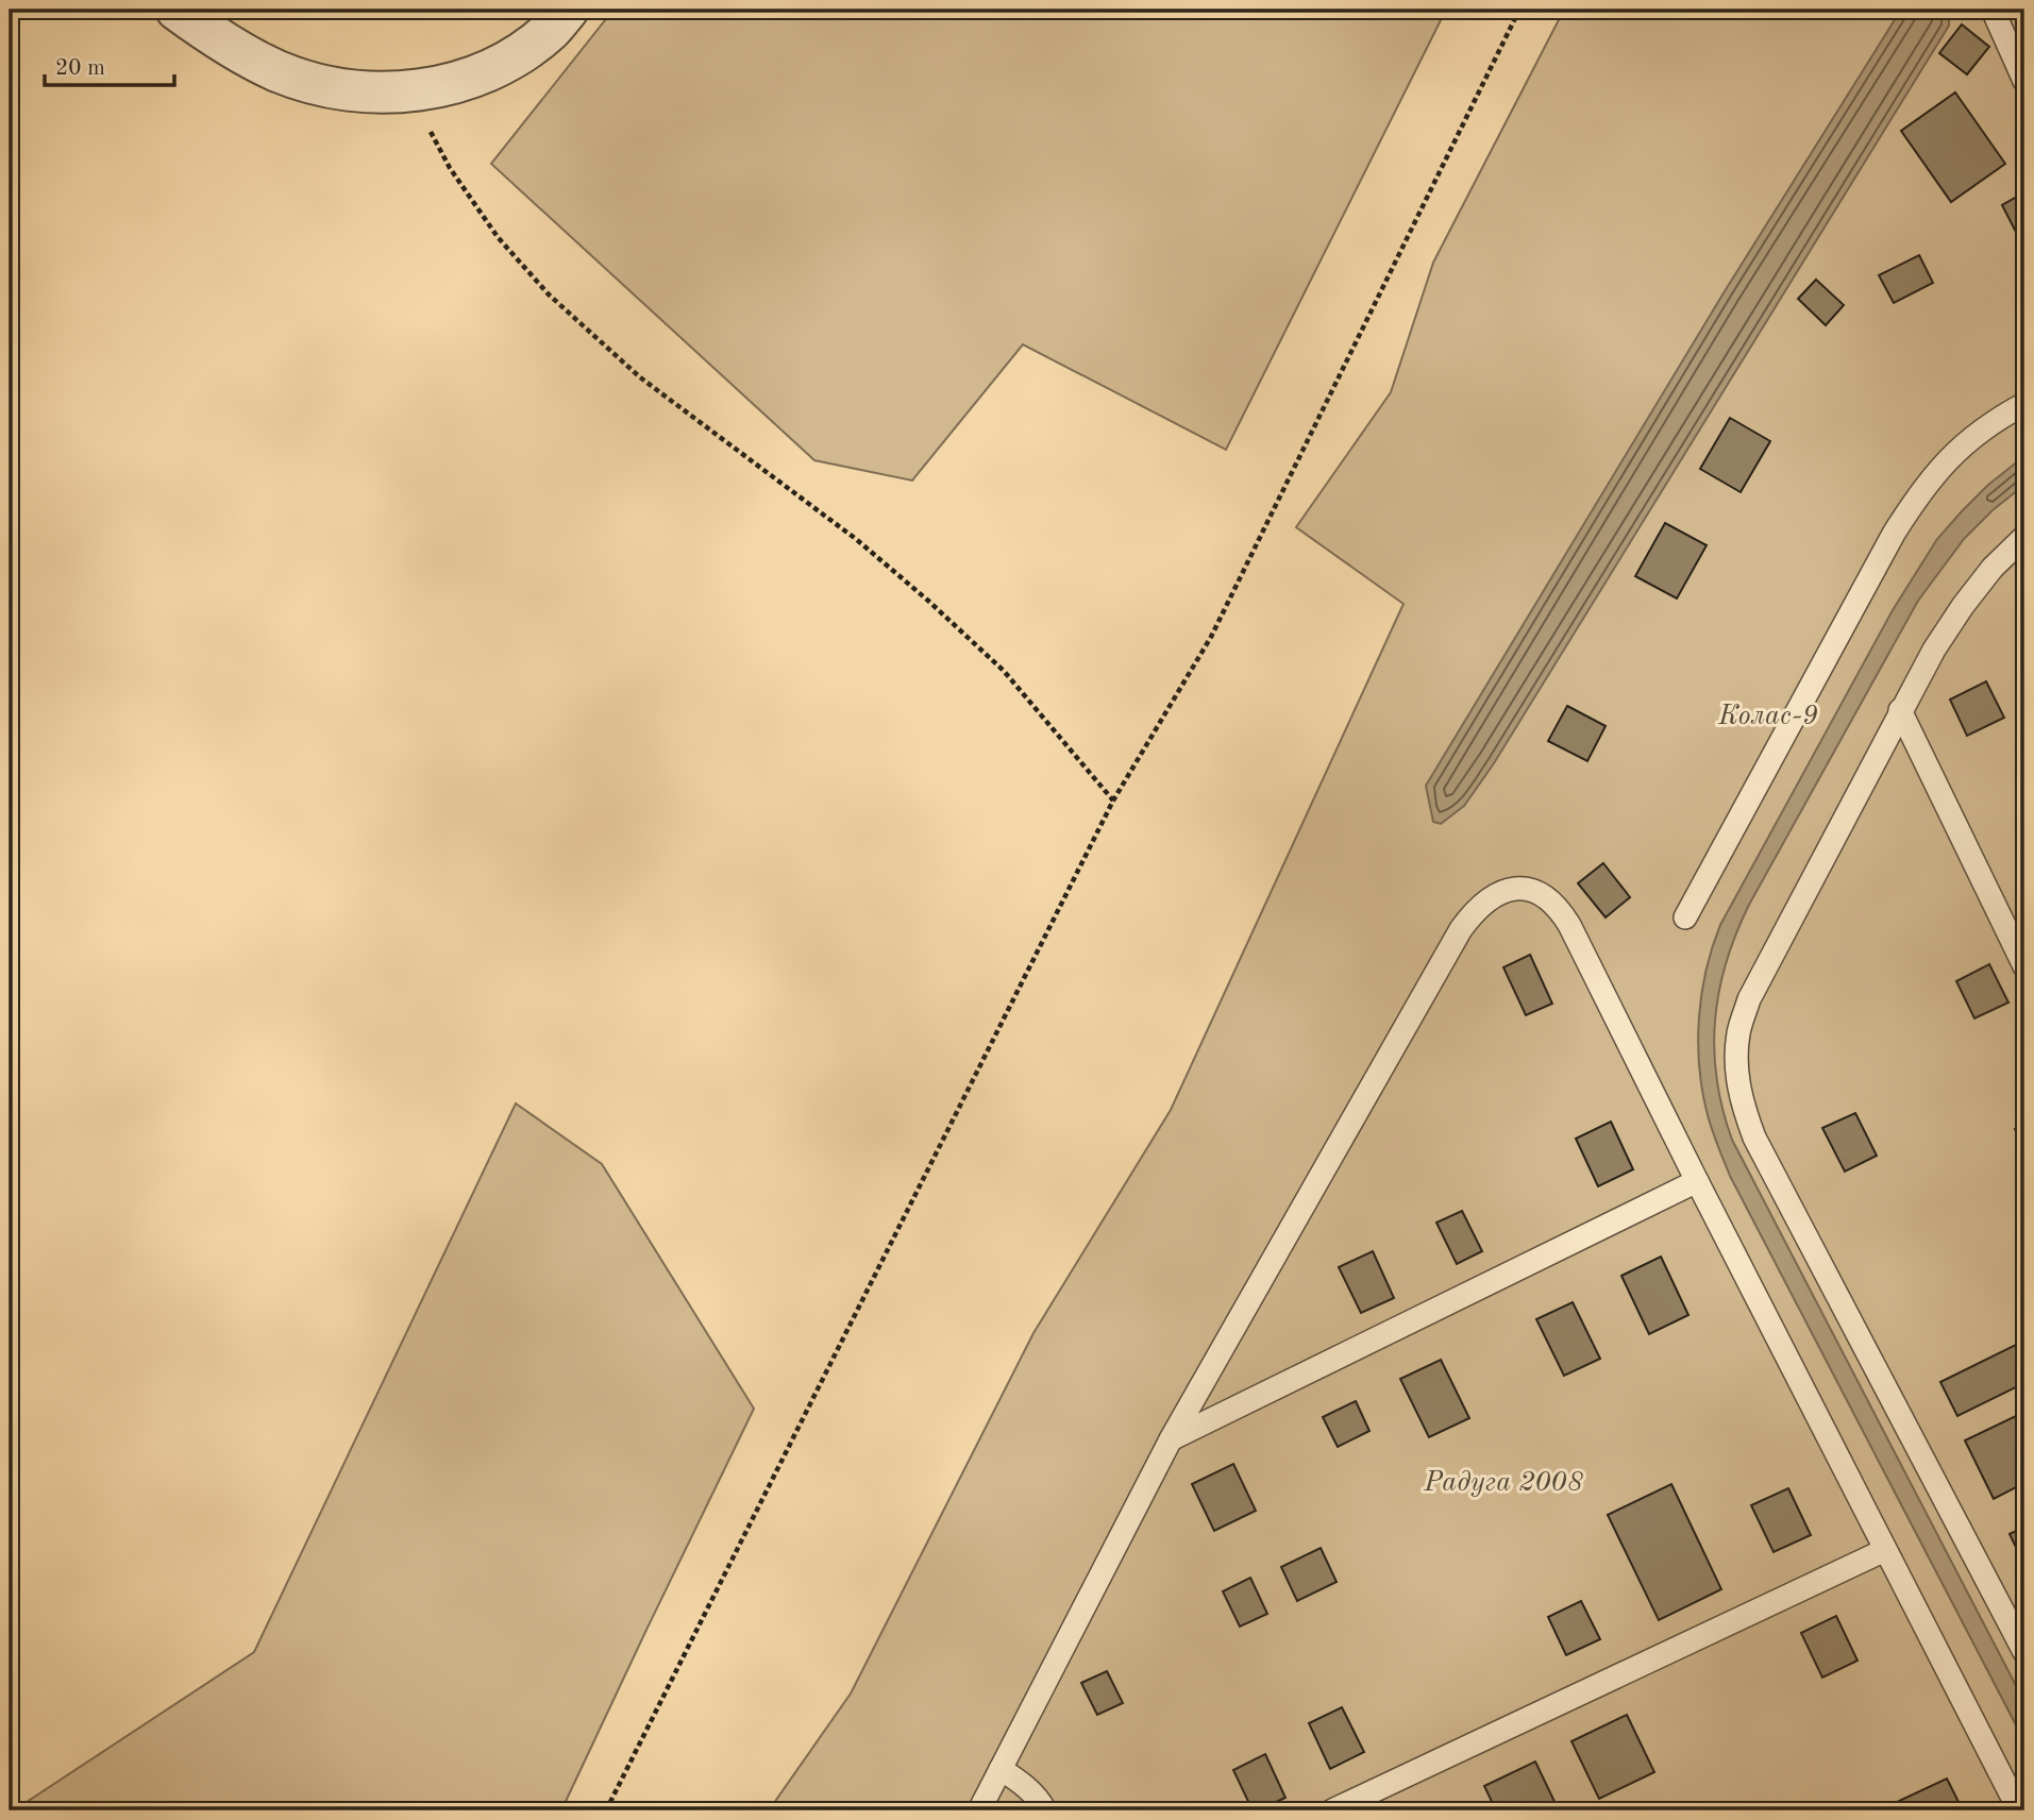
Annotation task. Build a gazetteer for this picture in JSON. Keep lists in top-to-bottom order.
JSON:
{
  "parks": ["Колас-9", "Радуга 2008"],
  "scale_bar": "20 m"
}
